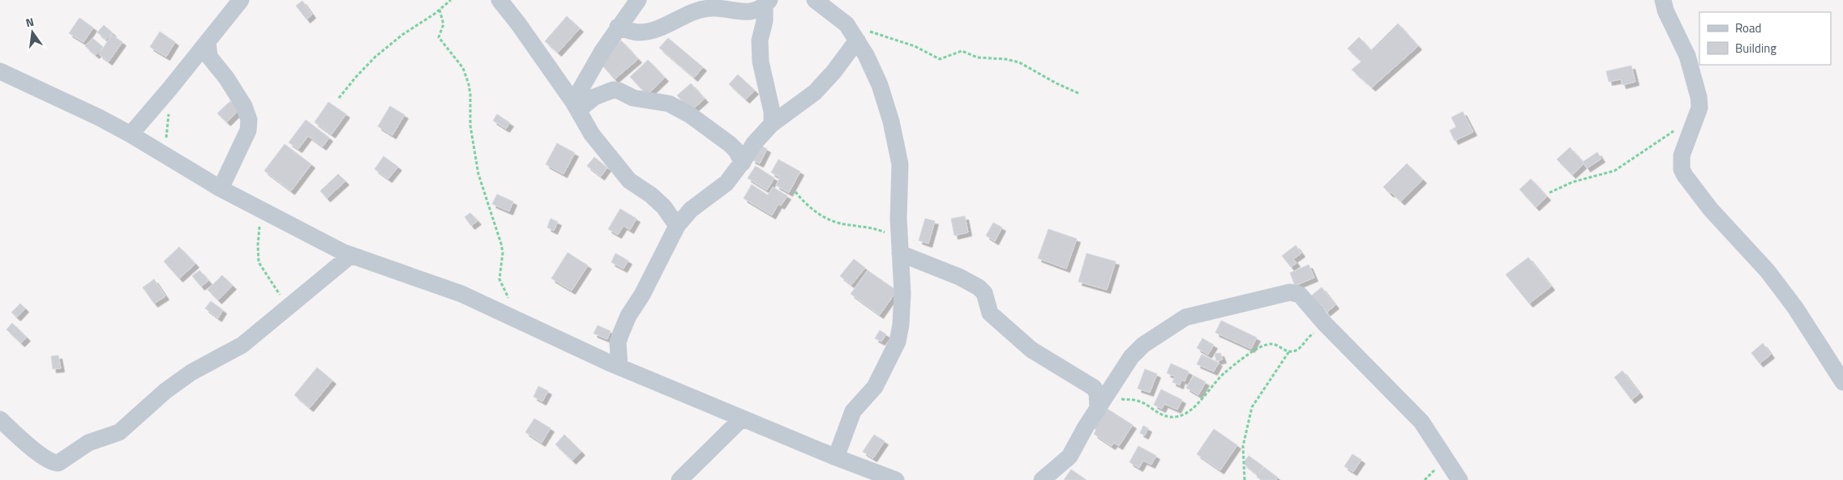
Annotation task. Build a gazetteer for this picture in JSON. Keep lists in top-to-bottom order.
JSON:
{
  "legend": ["Road", "Building"],
  "north": "top"
}
